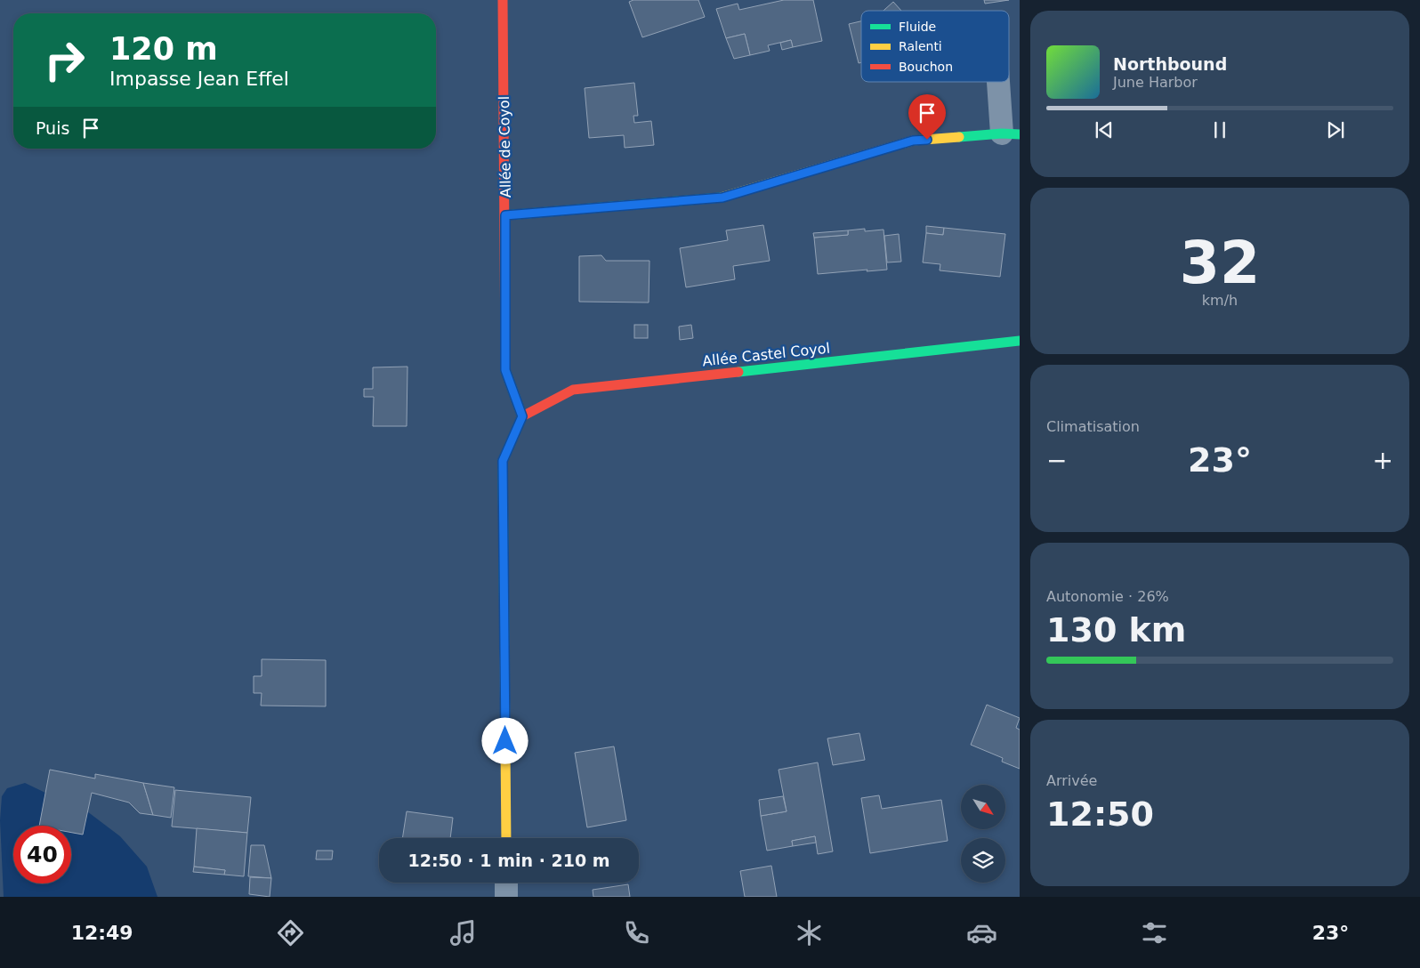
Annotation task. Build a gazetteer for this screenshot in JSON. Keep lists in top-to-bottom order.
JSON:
{
  "streets": {
    "street": ["Allée de Coyol", "Allée Castel Coyol"]
  },
  "crossings": [
    ["Allée de Coyol", "Allée Castel Coyol"]
  ],
  "legend": ["Fluide", "Ralenti", "Bouchon"],
  "north": "bottom right",
  "page": {
    "turn": ["120 m", "Impasse Jean Effel"],
    "song": ["Northbound", "June Harbor"],
    "then": "Puis",
    "tile": [
      ["32", "km/h"],
      "Climatisation",
      ["Autonomie · 26%", "130 km"],
      ["Arrivée", "12:50"]
    ],
    "heat": ["−", "23°", "+"],
    "limit": "40",
    "trip": "12:50 · 1 min · 210 m",
    "tabs": ["12:49", "23°"]
  }
}
